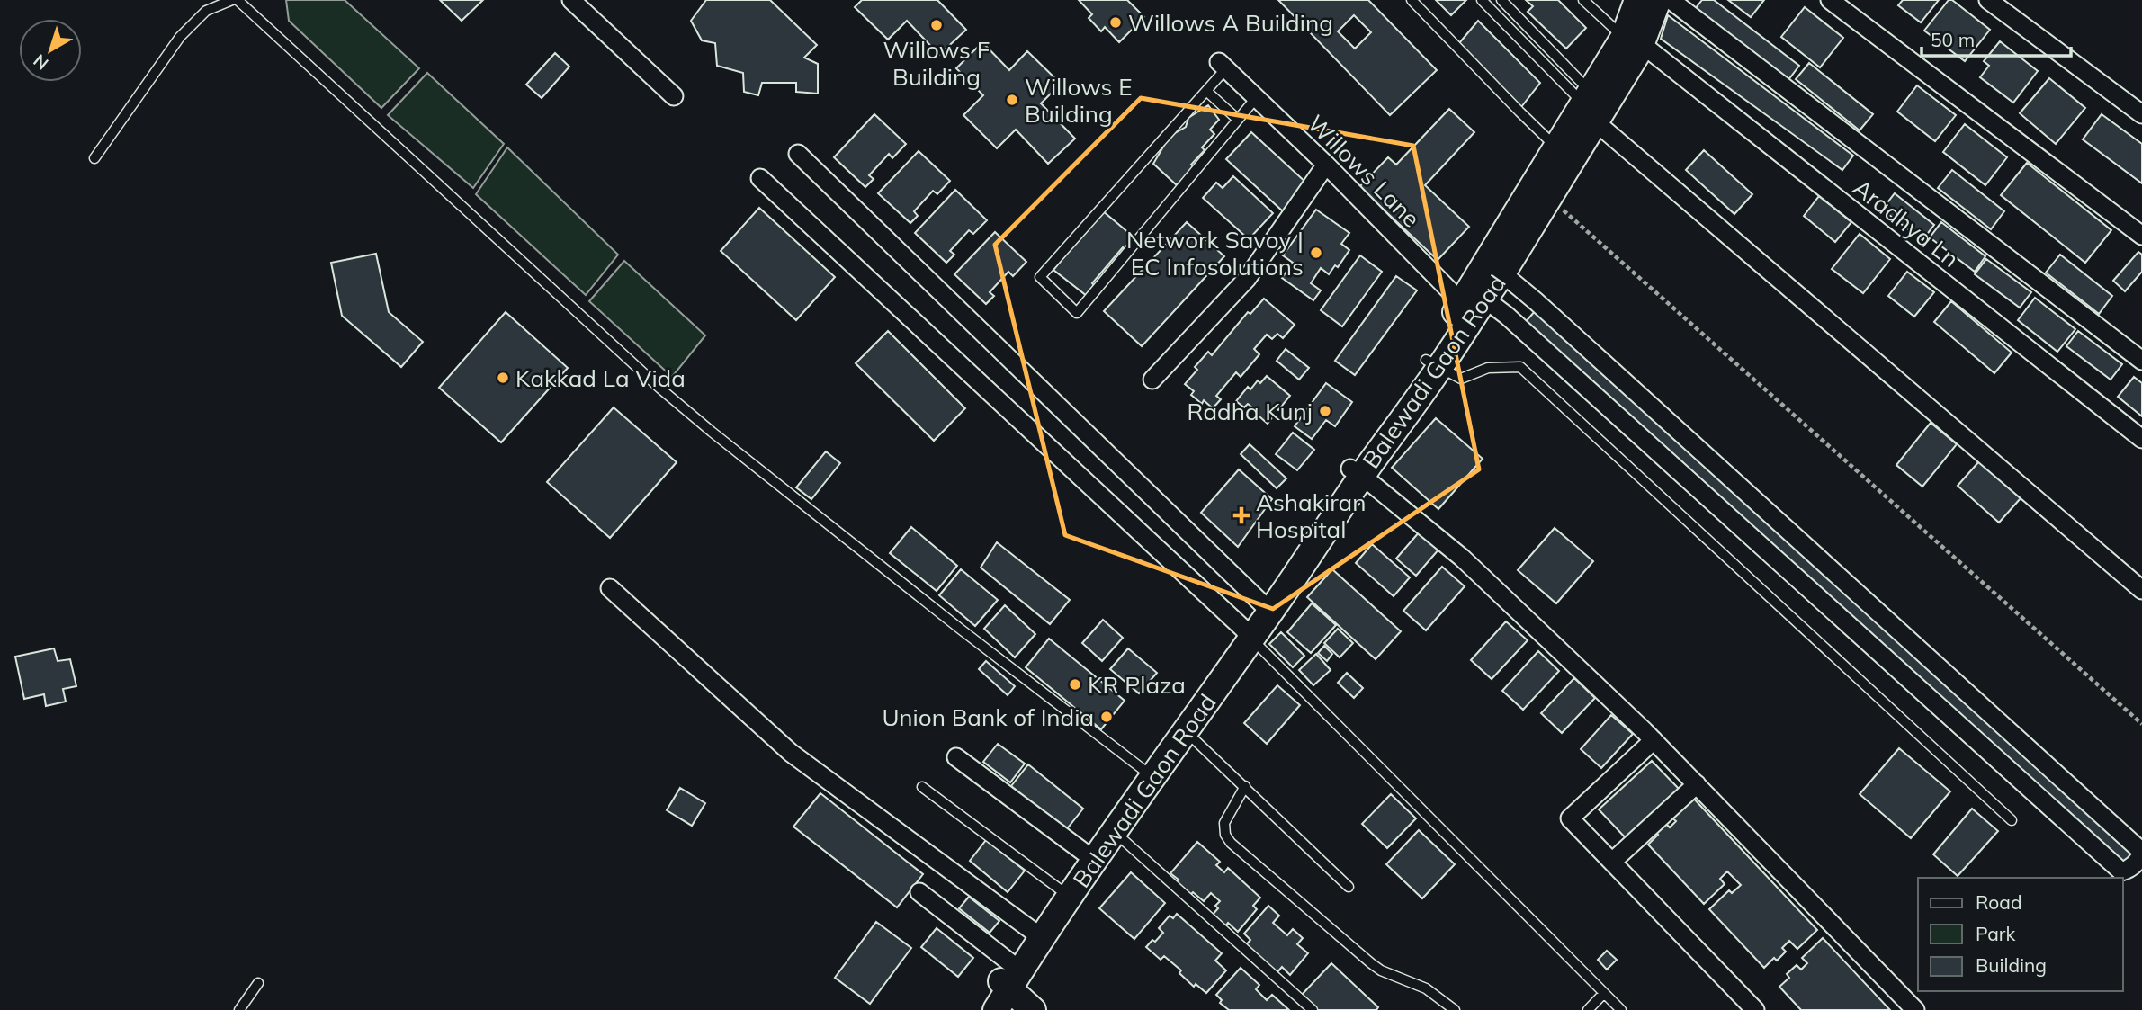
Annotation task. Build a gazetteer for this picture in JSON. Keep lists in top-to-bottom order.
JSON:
{
  "streets": {
    "main road": ["Balewadi Gaon Road"],
    "street": ["Willows Lane", "Aradhya Ln"]
  },
  "crossings": [
    ["Willows Lane", "Balewadi Gaon Road"],
    ["Aradhya Ln", "Balewadi Gaon Road"]
  ],
  "places": {
    "other": [
      "Willows A Building",
      "Willows F Building",
      "Willows E Building",
      "Network Savoy | EC Infosolutions",
      "Kakkad La Vida",
      "Radha Kunj",
      "KR Plaza",
      "Union Bank of India"
    ],
    "health": ["Ashakiran Hospital"]
  },
  "legend": ["Road", "Park", "Building"],
  "scale_bar": "50 m",
  "north": "bottom left"
}
